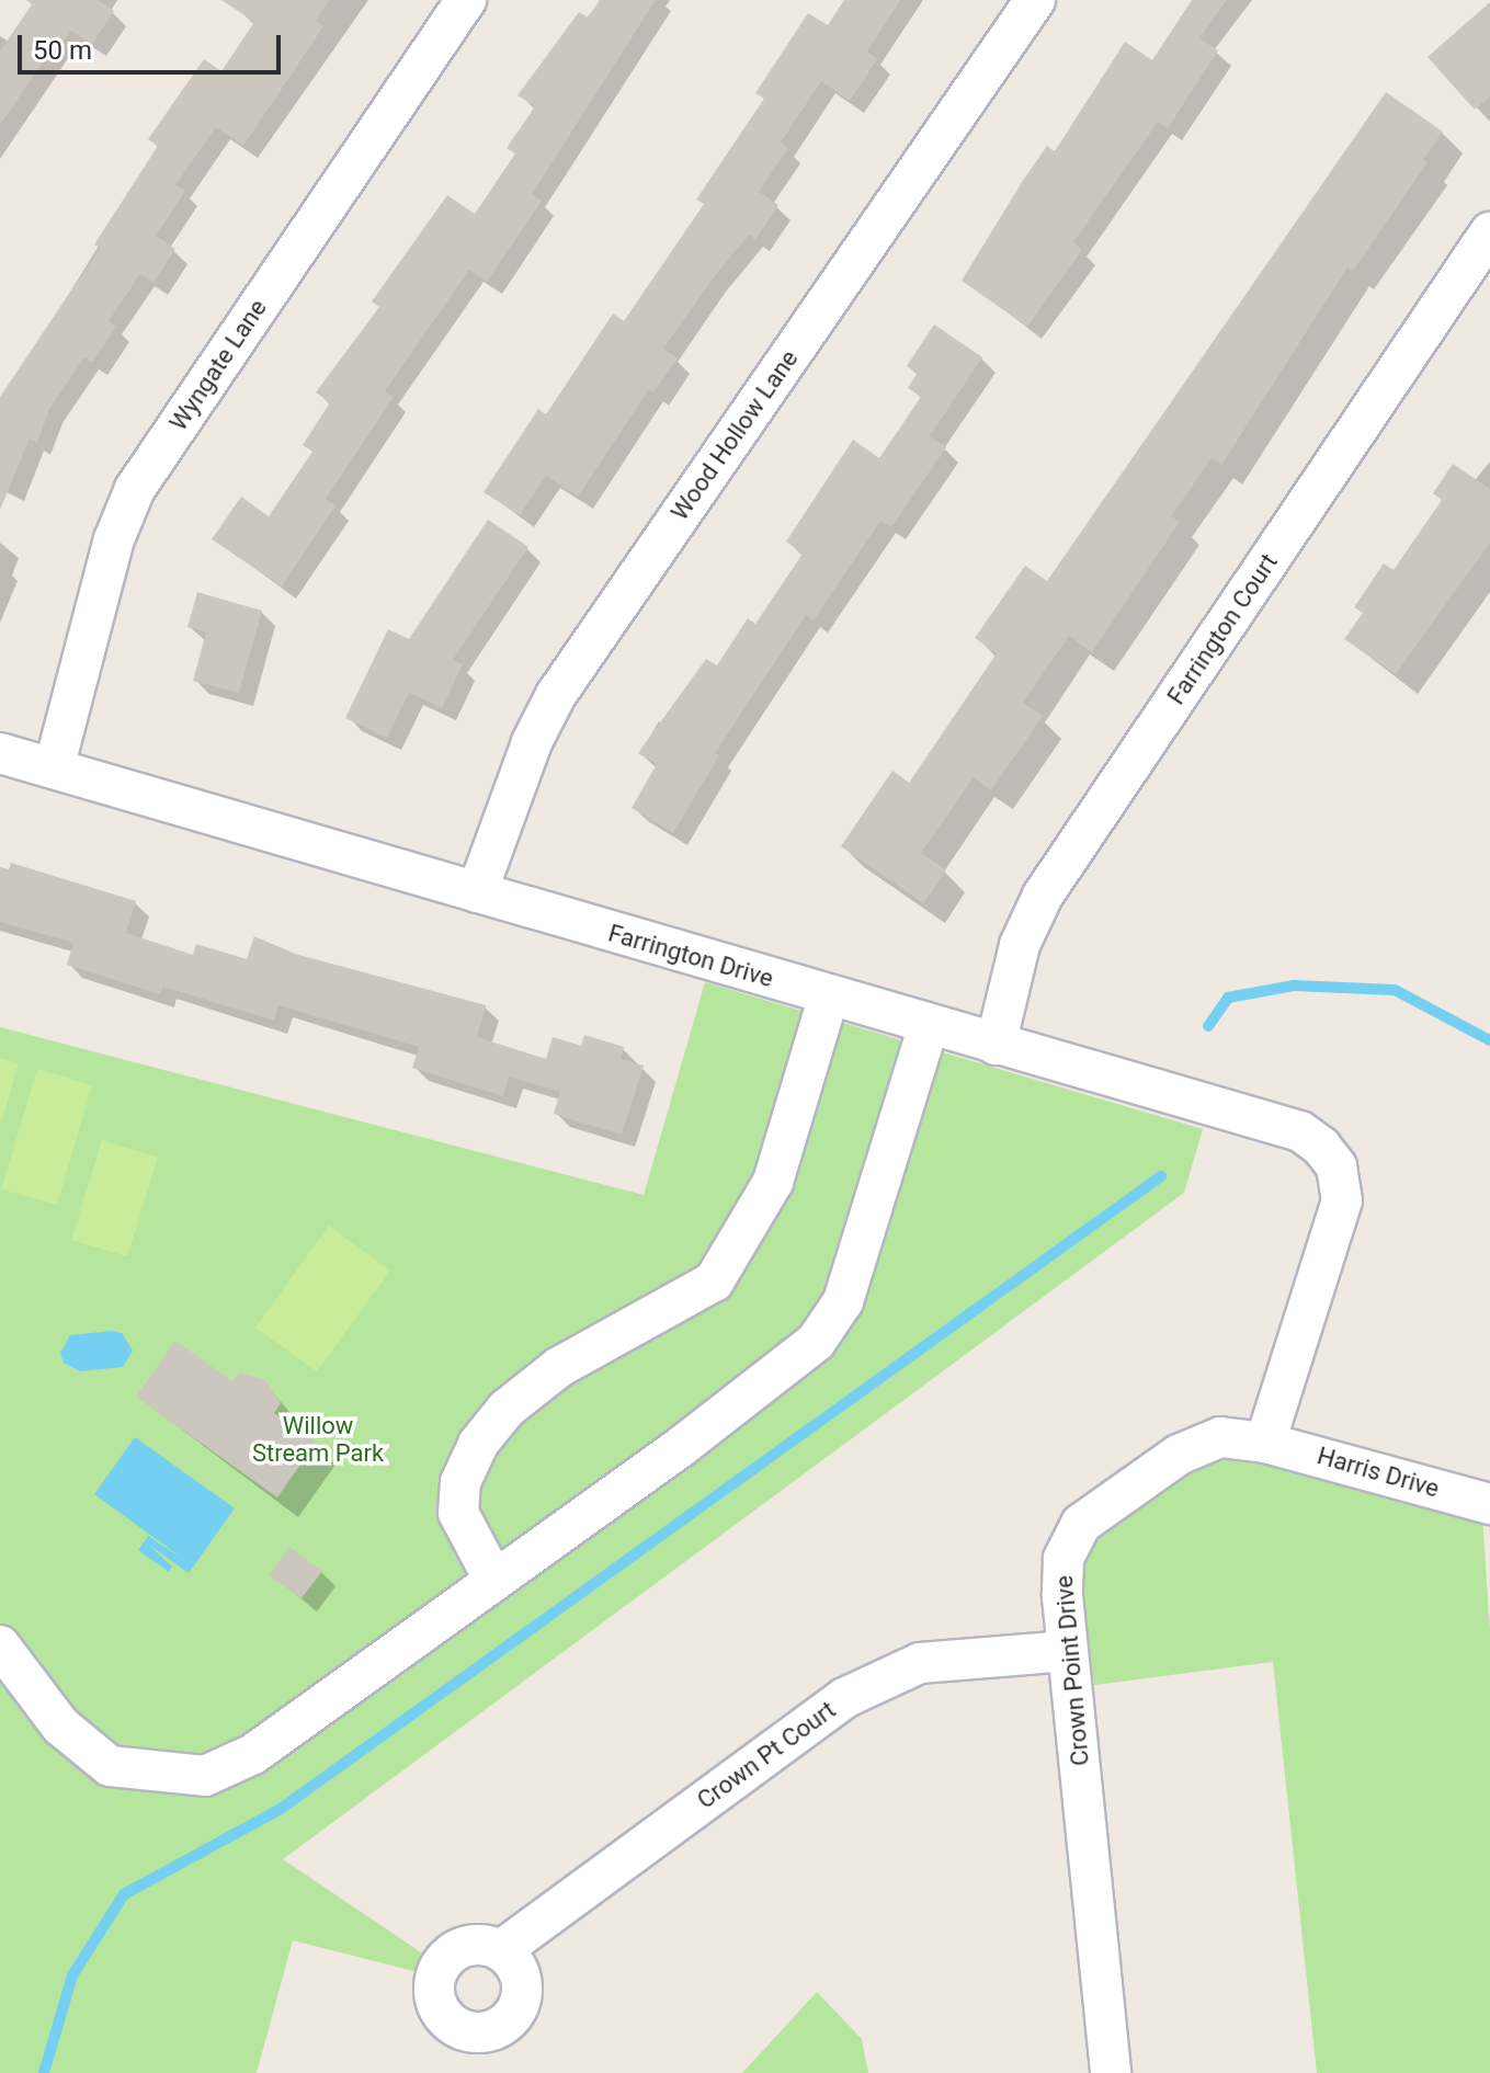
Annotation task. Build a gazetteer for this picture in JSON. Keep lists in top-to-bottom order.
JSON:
{
  "streets": {
    "street": [
      "Wyngate Lane",
      "Wood Hollow Lane",
      "Farrington Court",
      "Farrington Drive",
      "Harris Drive",
      "Crown Point Drive",
      "Crown Pt Court"
    ]
  },
  "crossings": [
    ["Wyngate Lane", "Farrington Drive"],
    ["Wood Hollow Lane", "Farrington Drive"],
    ["Farrington Court", "Farrington Drive"],
    ["Farrington Drive", "Harris Drive"],
    ["Farrington Drive", "Crown Point Drive"],
    ["Harris Drive", "Crown Point Drive"],
    ["Crown Point Drive", "Crown Pt Court"]
  ],
  "parks": ["Willow Stream Park"],
  "scale_bar": "50 m"
}
